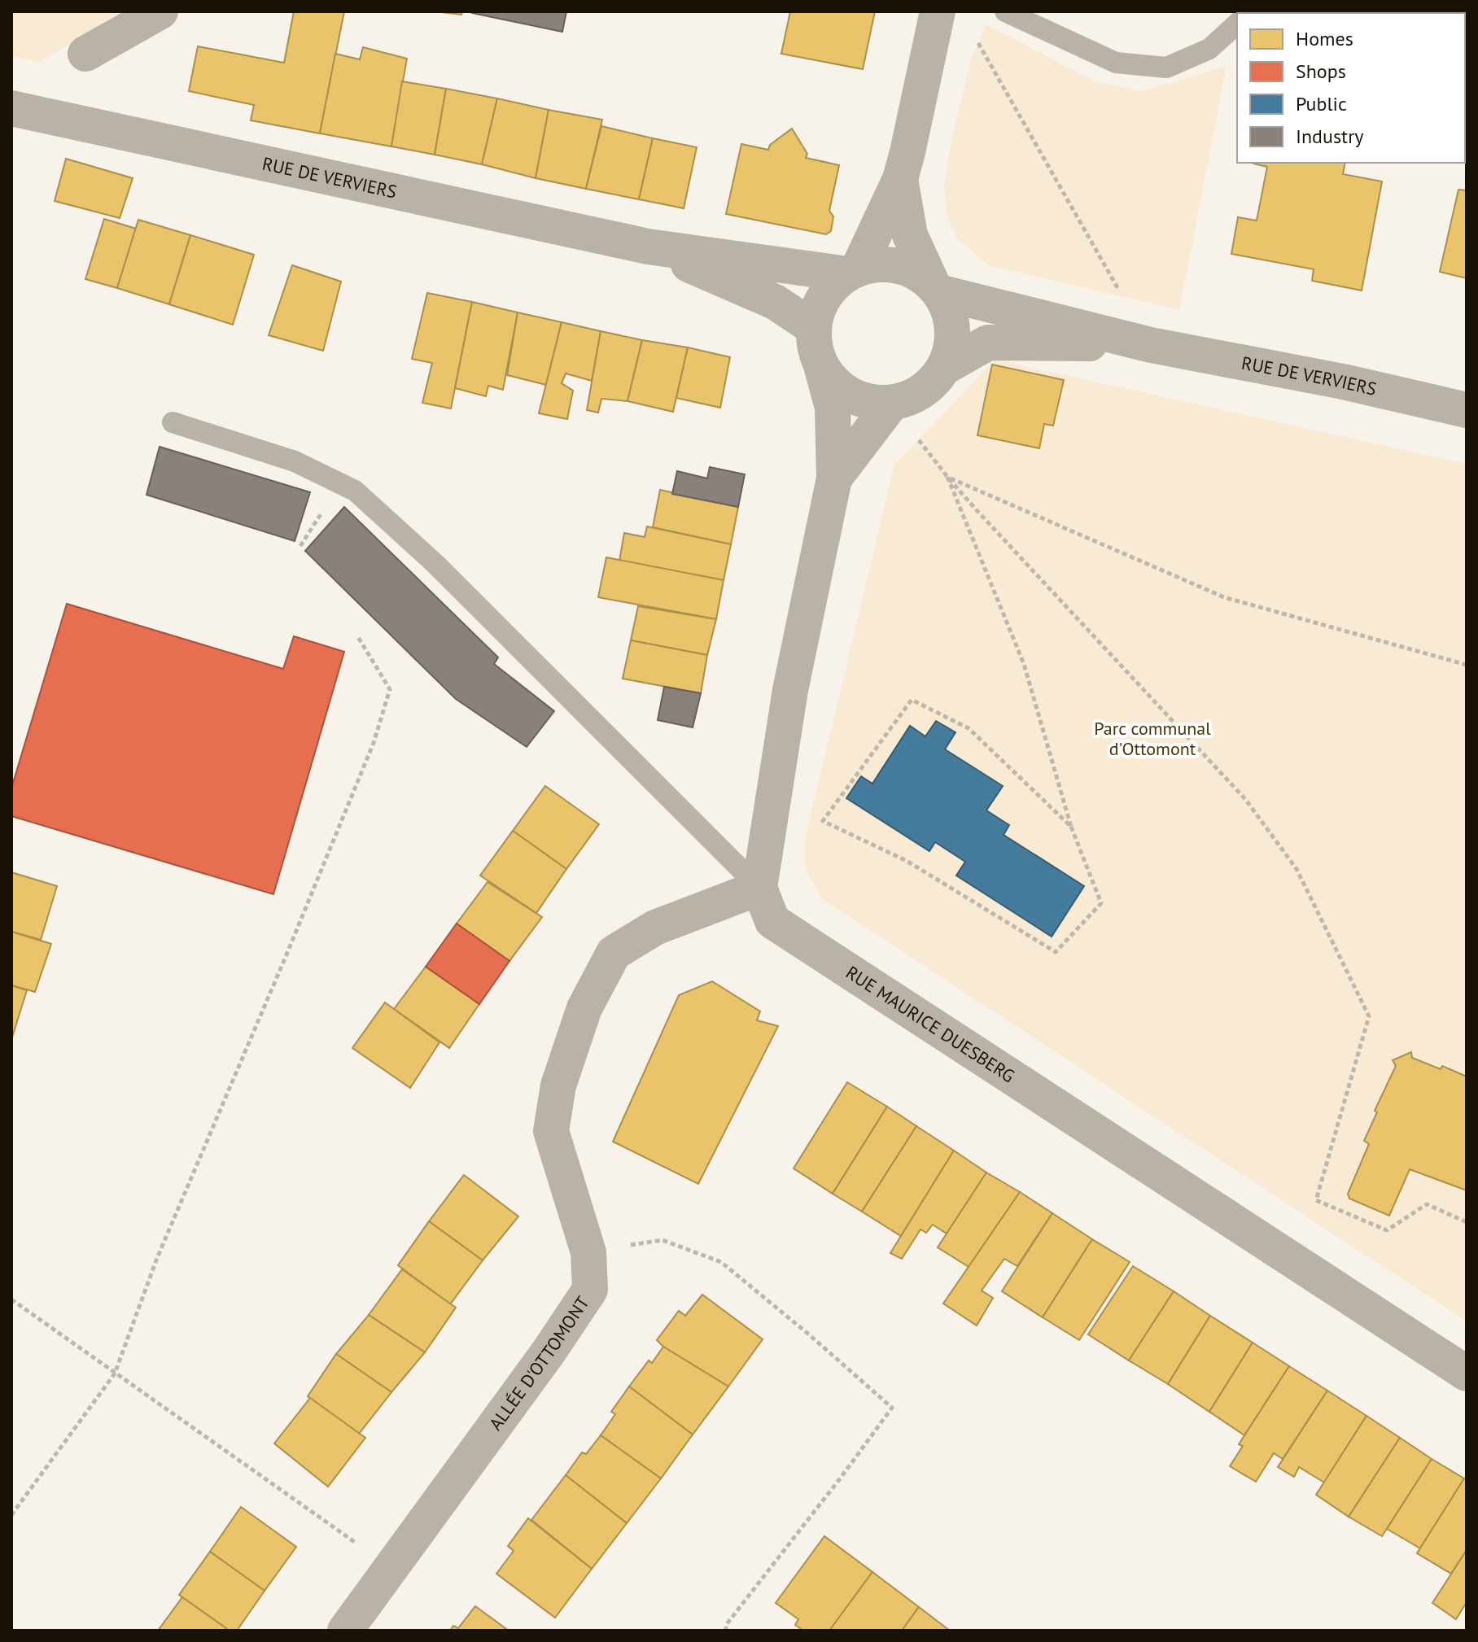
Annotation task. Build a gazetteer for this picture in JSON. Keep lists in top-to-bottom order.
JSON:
{
  "streets": {
    "street": ["RUE DE VERVIERS", "RUE MAURICE DUESBERG", "ALLÉE D'OTTOMONT"]
  },
  "crossings": [
    ["RUE MAURICE DUESBERG", "ALLÉE D'OTTOMONT"]
  ],
  "parks": ["Parc communal d'Ottomont"],
  "legend": [
    "Homes",
    "Shops",
    "Public",
    "Industry"
  ]
}
